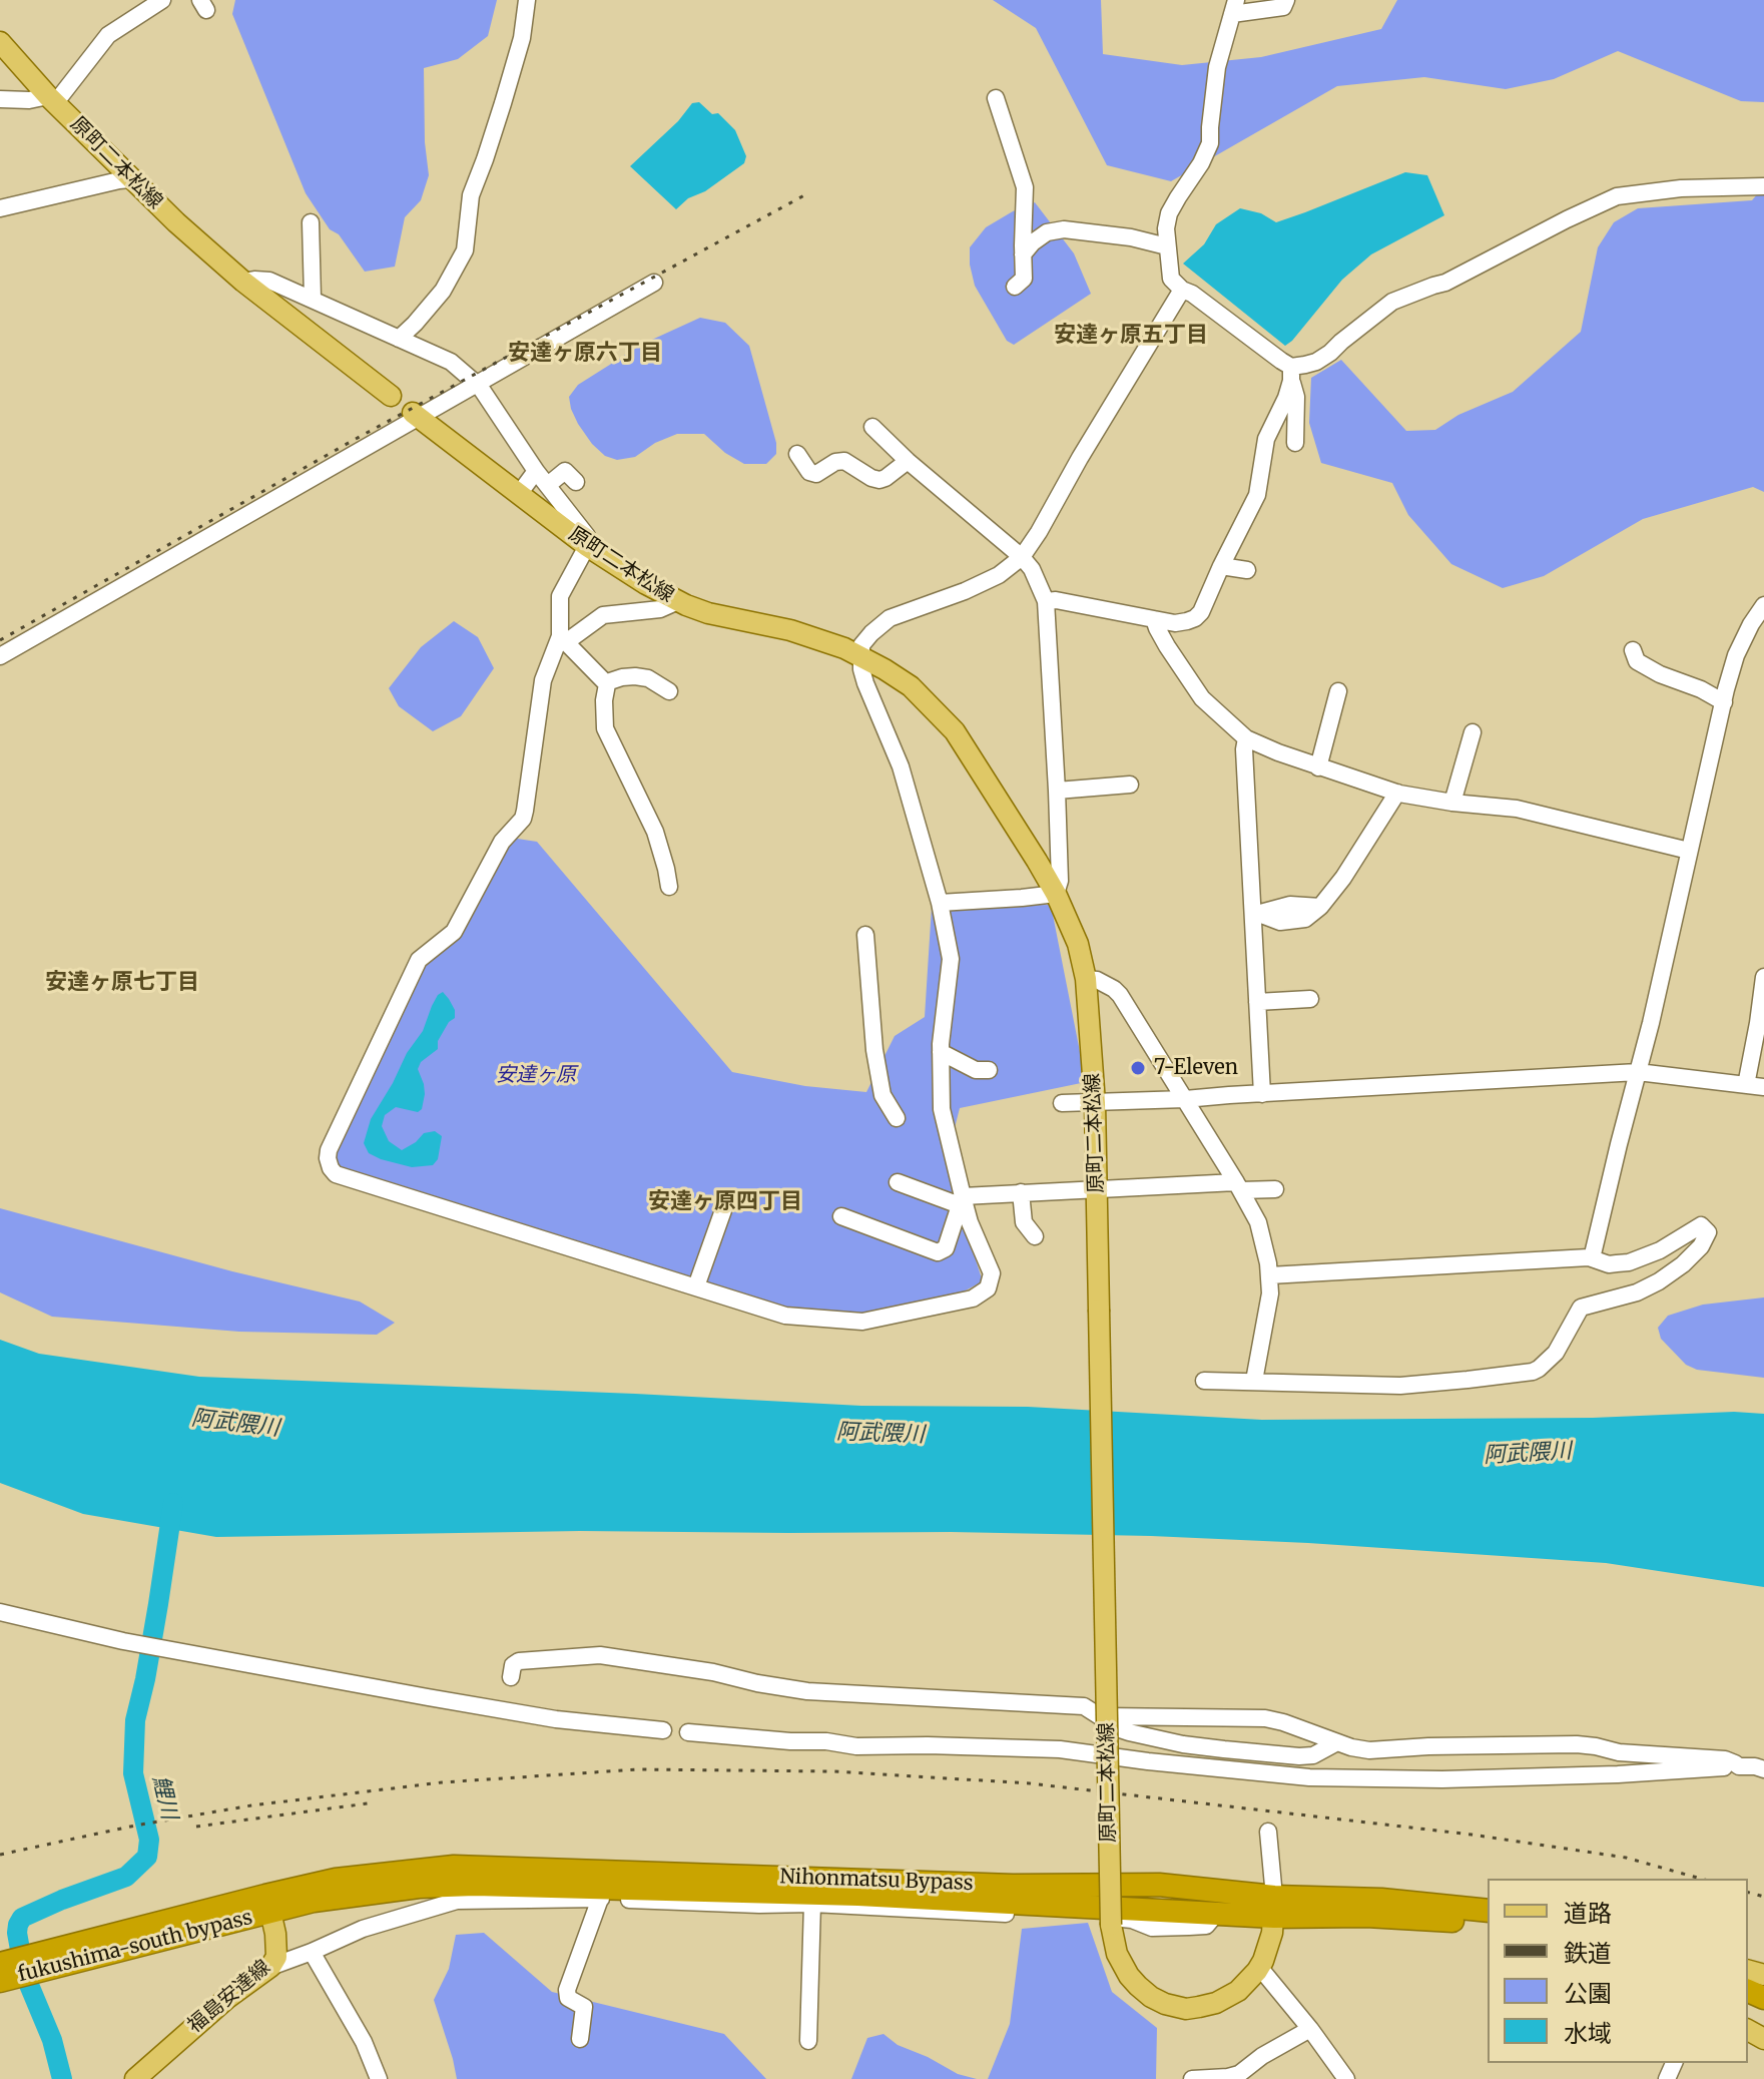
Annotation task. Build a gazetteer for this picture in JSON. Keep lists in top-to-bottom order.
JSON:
{
  "streets": {
    "highway": ["Nihonmatsu Bypass", "fukushima-south bypass"],
    "main road": ["原町二本松線", "福島安達線"]
  },
  "crossings": [
    ["原町二本松線", "Nihonmatsu Bypass"],
    ["Nihonmatsu Bypass", "fukushima-south bypass"],
    ["Nihonmatsu Bypass", "福島安達線"],
    ["fukushima-south bypass", "福島安達線"]
  ],
  "districts": [
    "安達ヶ原五丁目",
    "安達ヶ原六丁目",
    "安達ヶ原七丁目",
    "安達ヶ原四丁目"
  ],
  "water": ["阿武隈川", "鯉川"],
  "parks": ["安達ヶ原"],
  "places": ["7-Eleven"],
  "legend": [
    "道路",
    "鉄道",
    "公園",
    "水域"
  ]
}
